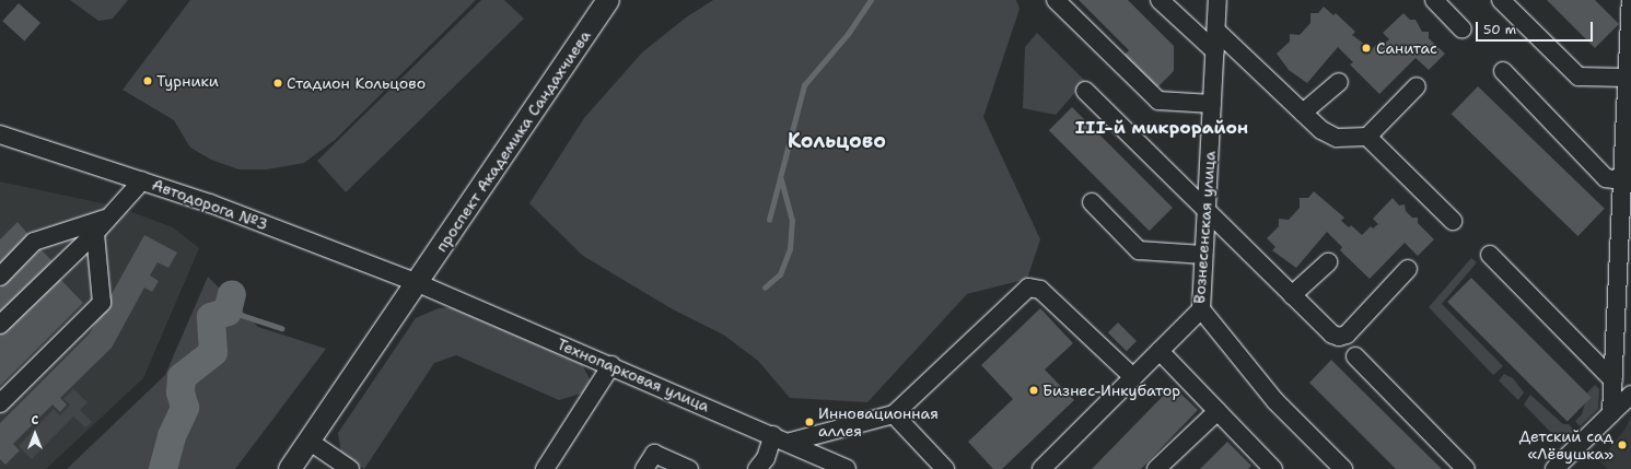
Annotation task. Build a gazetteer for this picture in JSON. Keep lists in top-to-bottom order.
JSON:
{
  "streets": {
    "main road": ["проспект Академика Сандахчиева"],
    "street": ["Автодорога №3", "Вознесенская улица", "Технопарковая улица"]
  },
  "crossings": [
    ["проспект Академика Сандахчиева", "Автодорога №3"],
    ["проспект Академика Сандахчиева", "Технопарковая улица"],
    ["Автодорога №3", "Технопарковая улица"]
  ],
  "districts": ["III-й микрорайон", "Кольцово"],
  "places": [
    "Санитас",
    "Турники",
    "Стадион Кольцово",
    "Бизнес-Инкубатор",
    "Инновационная аллея",
    "Детский сад «Лёвушка»"
  ],
  "scale_bar": "50 m",
  "north": "top"
}
